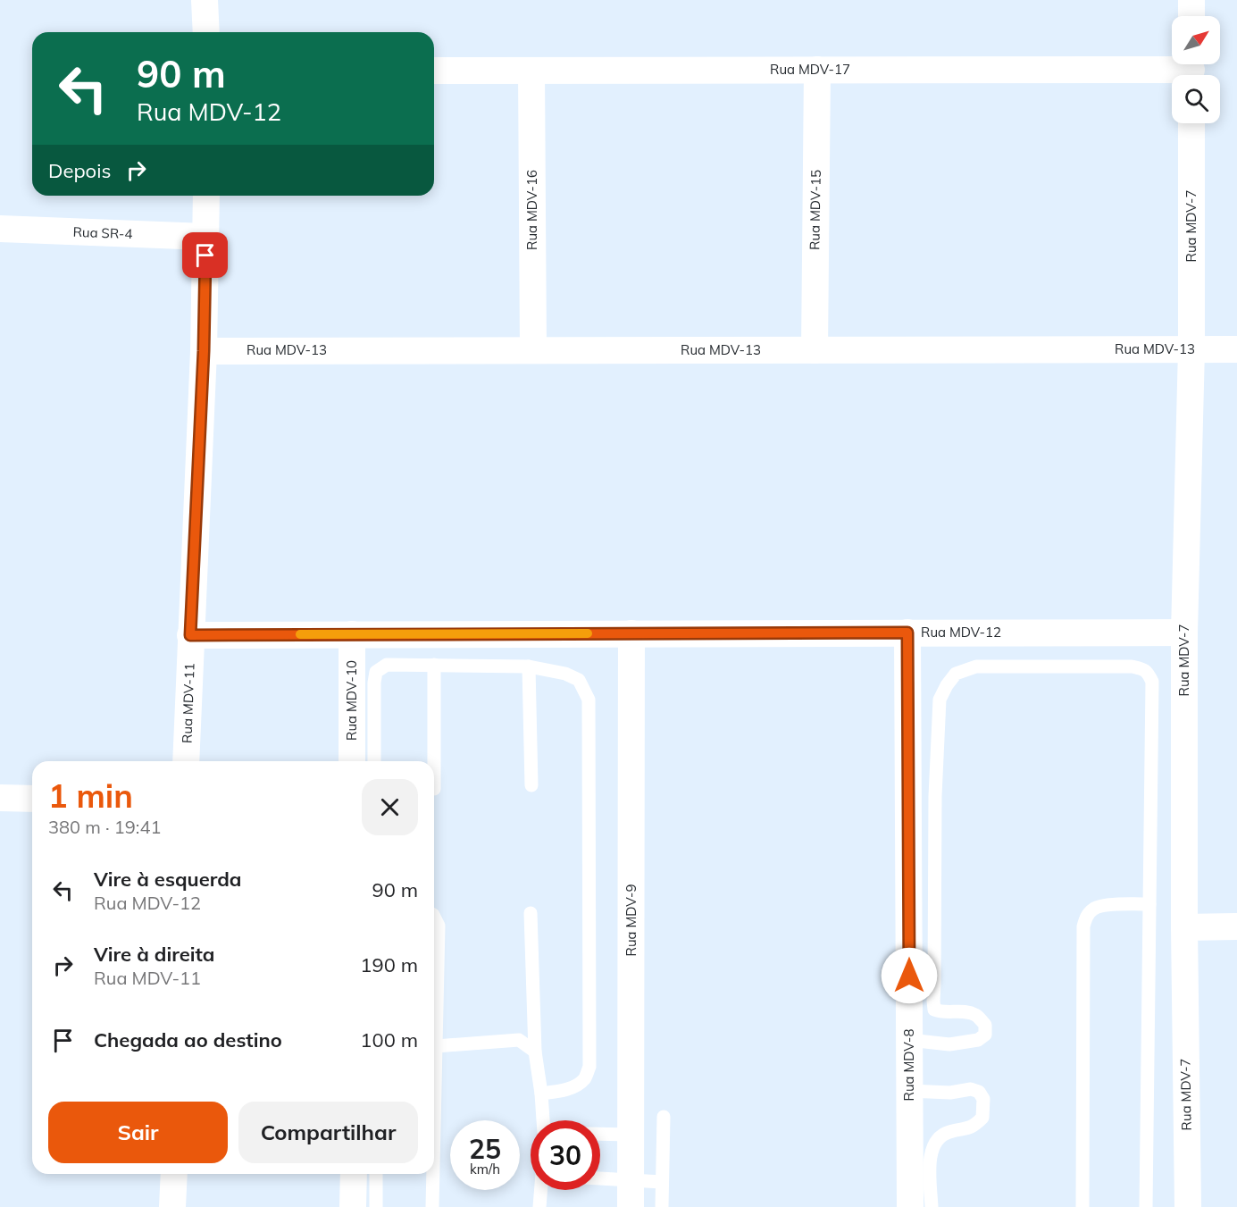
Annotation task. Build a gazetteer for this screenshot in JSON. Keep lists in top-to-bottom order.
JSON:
{
  "streets": {
    "street": [
      "Rua MDV-17",
      "Rua MDV-16",
      "Rua MDV-15",
      "Rua MDV-7",
      "Rua SR-4",
      "Rua MDV-13",
      "Rua MDV-12",
      "Rua MDV-10",
      "Rua MDV-11",
      "Rua MDV-9",
      "Rua MDV-8"
    ]
  },
  "crossings": [
    ["Rua MDV-17", "Rua MDV-16"],
    ["Rua MDV-17", "Rua MDV-15"],
    ["Rua MDV-16", "Rua MDV-13"],
    ["Rua MDV-15", "Rua MDV-13"],
    ["Rua MDV-7", "Rua MDV-13"],
    ["Rua MDV-7", "Rua MDV-12"],
    ["Rua SR-4", "Rua MDV-11"],
    ["Rua MDV-13", "Rua MDV-11"],
    ["Rua MDV-12", "Rua MDV-10"],
    ["Rua MDV-12", "Rua MDV-11"],
    ["Rua MDV-12", "Rua MDV-9"],
    ["Rua MDV-12", "Rua MDV-8"]
  ],
  "north": "top right",
  "page": {
    "turn": ["90 m", "Rua MDV-12"],
    "then": "Depois",
    "heading": ["1 min", "380 m · 19:41"],
    "list": [
      {
        "name": "Vire à esquerda",
        "note": "Rua MDV-12",
        "value": "90 m"
      },
      {
        "name": "Vire à direita",
        "note": "Rua MDV-11",
        "value": "190 m"
      },
      {
        "name": "Chegada ao destino",
        "value": "100 m"
      }
    ],
    "buttons": ["Sair", "Compartilhar"],
    "speed": "25 km/h",
    "limit": "30"
  }
}
